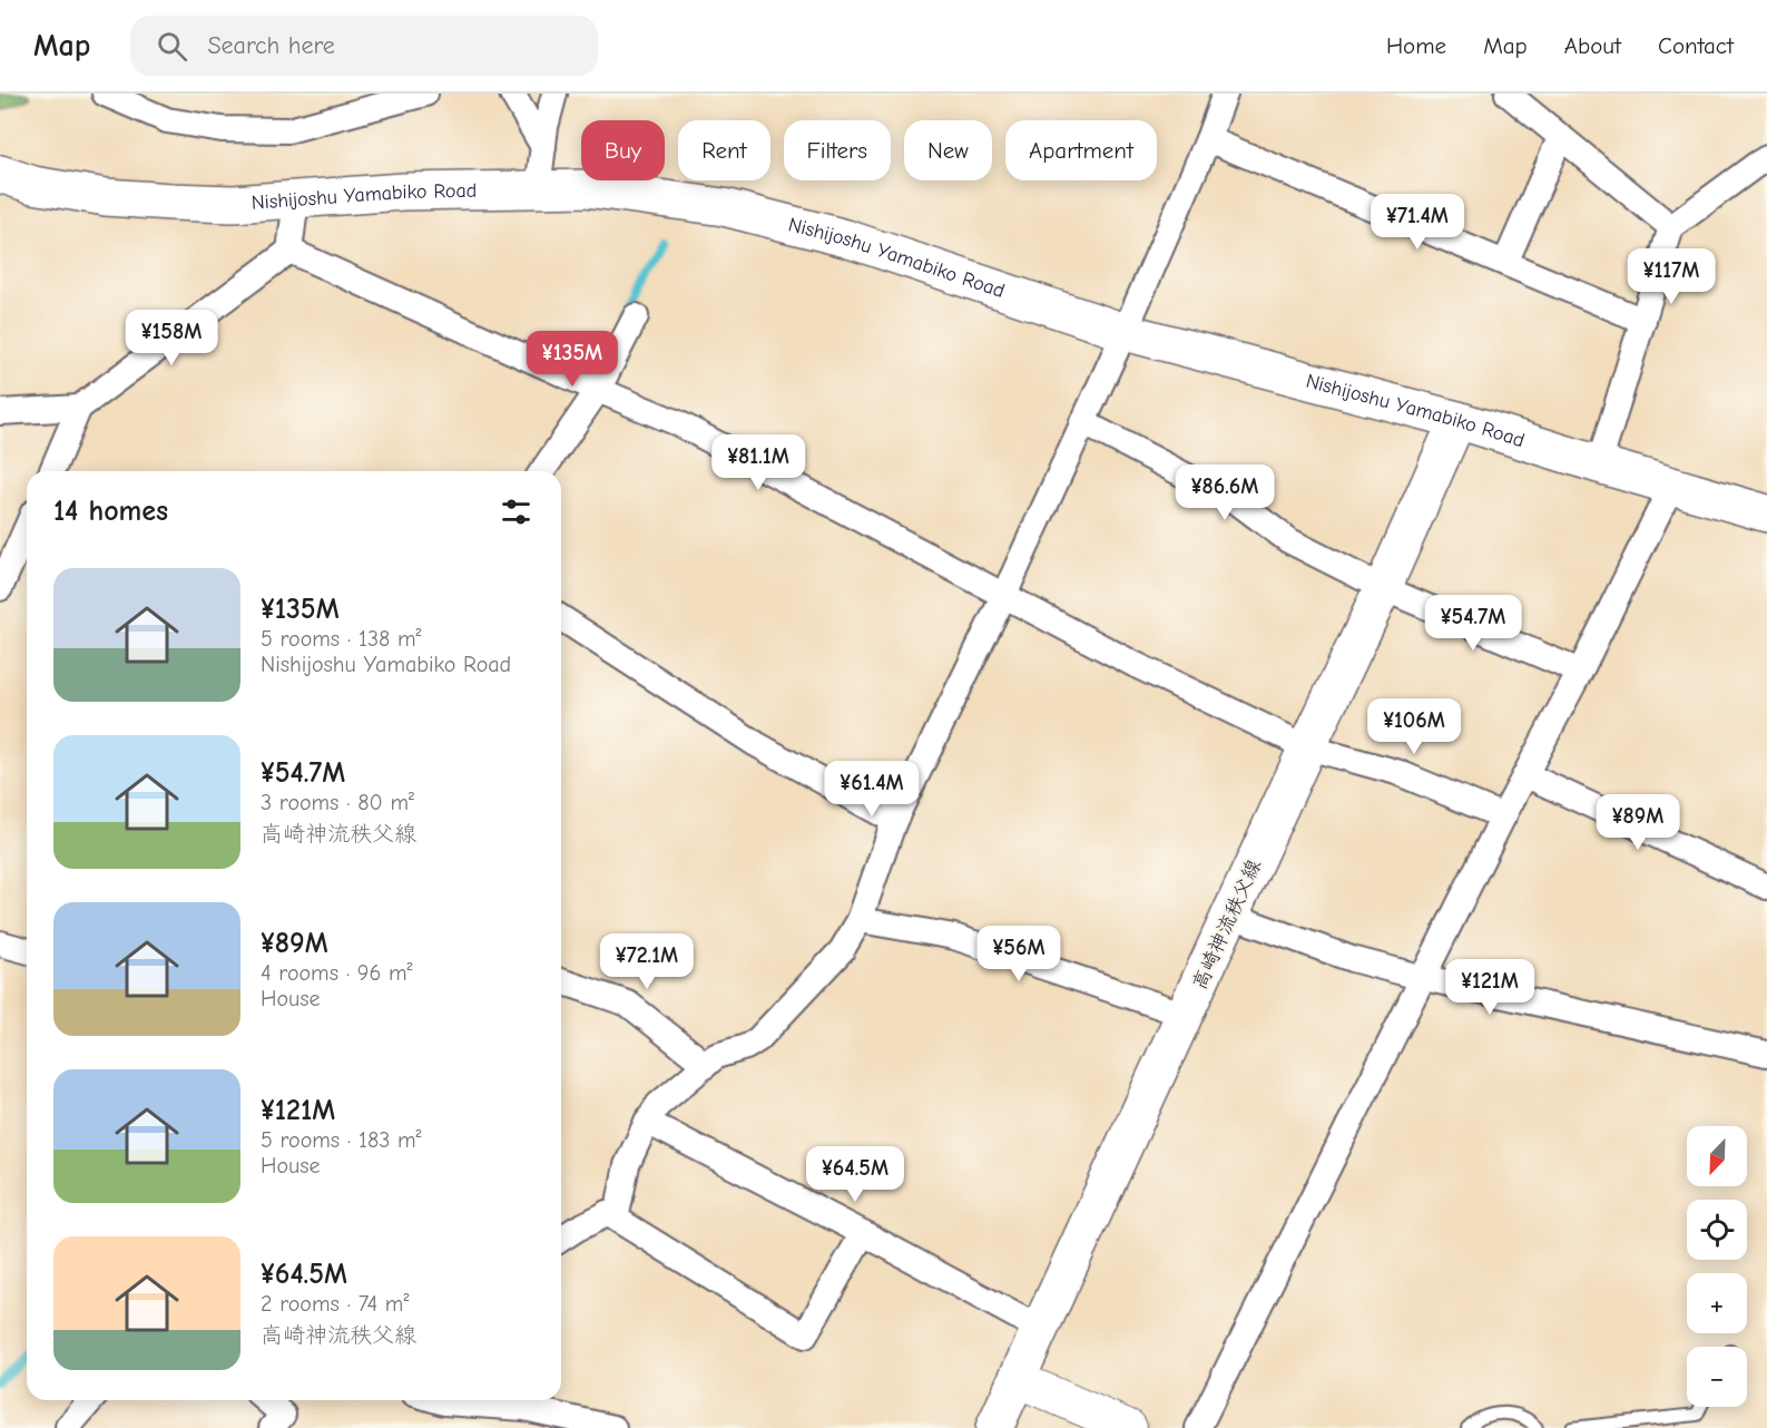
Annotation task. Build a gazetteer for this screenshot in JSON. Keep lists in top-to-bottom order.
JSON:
{
  "streets": {
    "main road": ["Nishijoshu Yamabiko Road", "高崎神流秩父線"]
  },
  "crossings": [
    ["Nishijoshu Yamabiko Road", "高崎神流秩父線"]
  ],
  "north": "bottom left",
  "page": {
    "header": "Map",
    "search": "Search here",
    "nav": [
      "Home",
      "Map",
      "About",
      "Contact"
    ],
    "chip": [
      "Buy",
      "Rent",
      "Filters",
      "New",
      "Apartment"
    ],
    "price": [
      "¥71.4M",
      "¥117M",
      "¥158M",
      "¥135M",
      "¥81.1M",
      "¥86.6M",
      "¥54.7M",
      "¥106M",
      "¥61.4M",
      "¥89M",
      "¥56M",
      "¥72.1M",
      "¥121M",
      "¥64.5M"
    ],
    "heading": "14 homes",
    "list": [
      {
        "name": "¥135M",
        "note": "5 rooms · 138 m² · Nishijoshu Yamabiko Road"
      },
      {
        "name": "¥54.7M",
        "note": "3 rooms · 80 m² · 高崎神流秩父線"
      },
      {
        "name": "¥89M",
        "note": "4 rooms · 96 m² · House"
      },
      {
        "name": "¥121M",
        "note": "5 rooms · 183 m² · House"
      },
      {
        "name": "¥64.5M",
        "note": "2 rooms · 74 m² · 高崎神流秩父線"
      }
    ],
    "map_buttons": ["+", "−"]
  }
}
